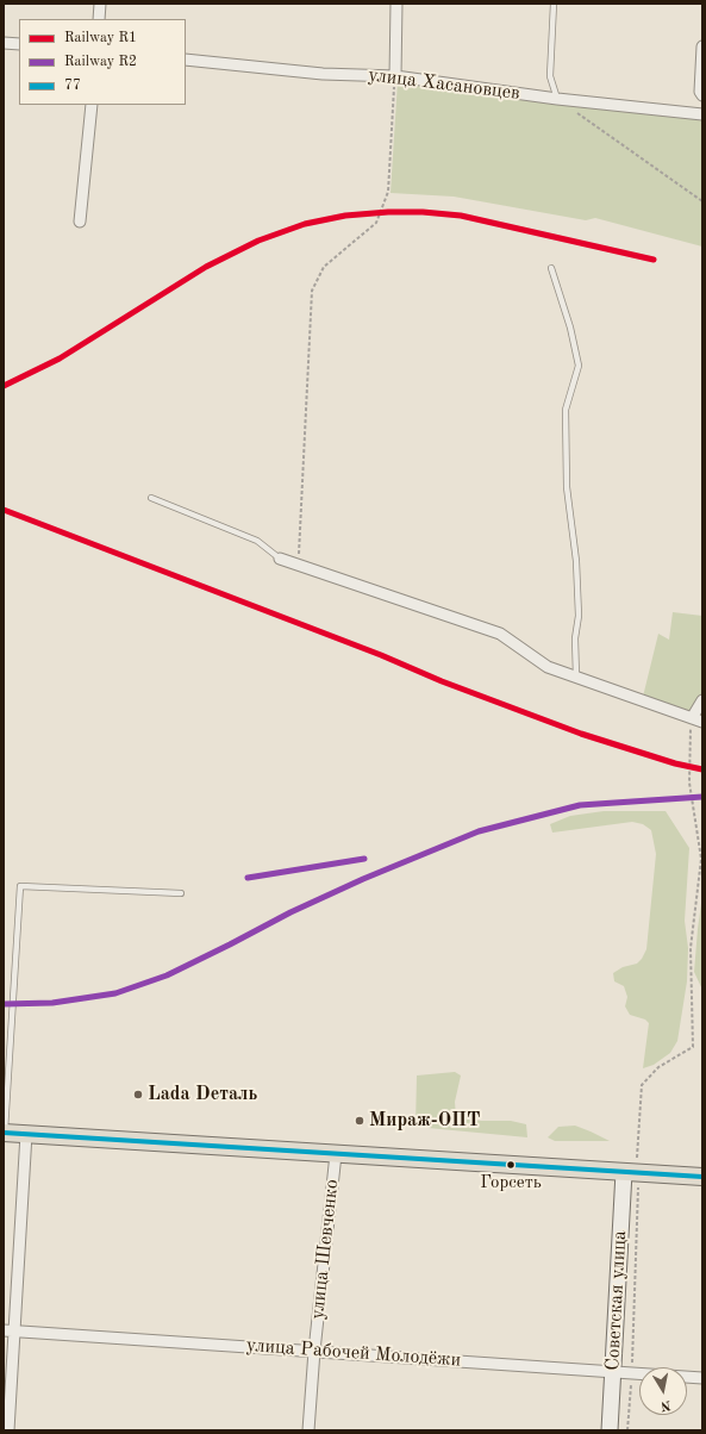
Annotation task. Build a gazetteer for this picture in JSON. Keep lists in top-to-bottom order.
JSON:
{
  "streets": {
    "street": [
      "улица Хасановцев",
      "улица Шевченко",
      "Советская улица",
      "улица Рабочей Молодёжи"
    ]
  },
  "crossings": [
    ["улица Шевченко", "улица Рабочей Молодёжи"],
    ["Советская улица", "улица Рабочей Молодёжи"]
  ],
  "places": ["Lada Dеталь", "Мираж-ОПТ", "Горсеть"],
  "lines": ["rail line R1", "rail line R2", "transit line 77"],
  "legend": ["Railway R1", "Railway R2", "77"],
  "north": "bottom"
}
